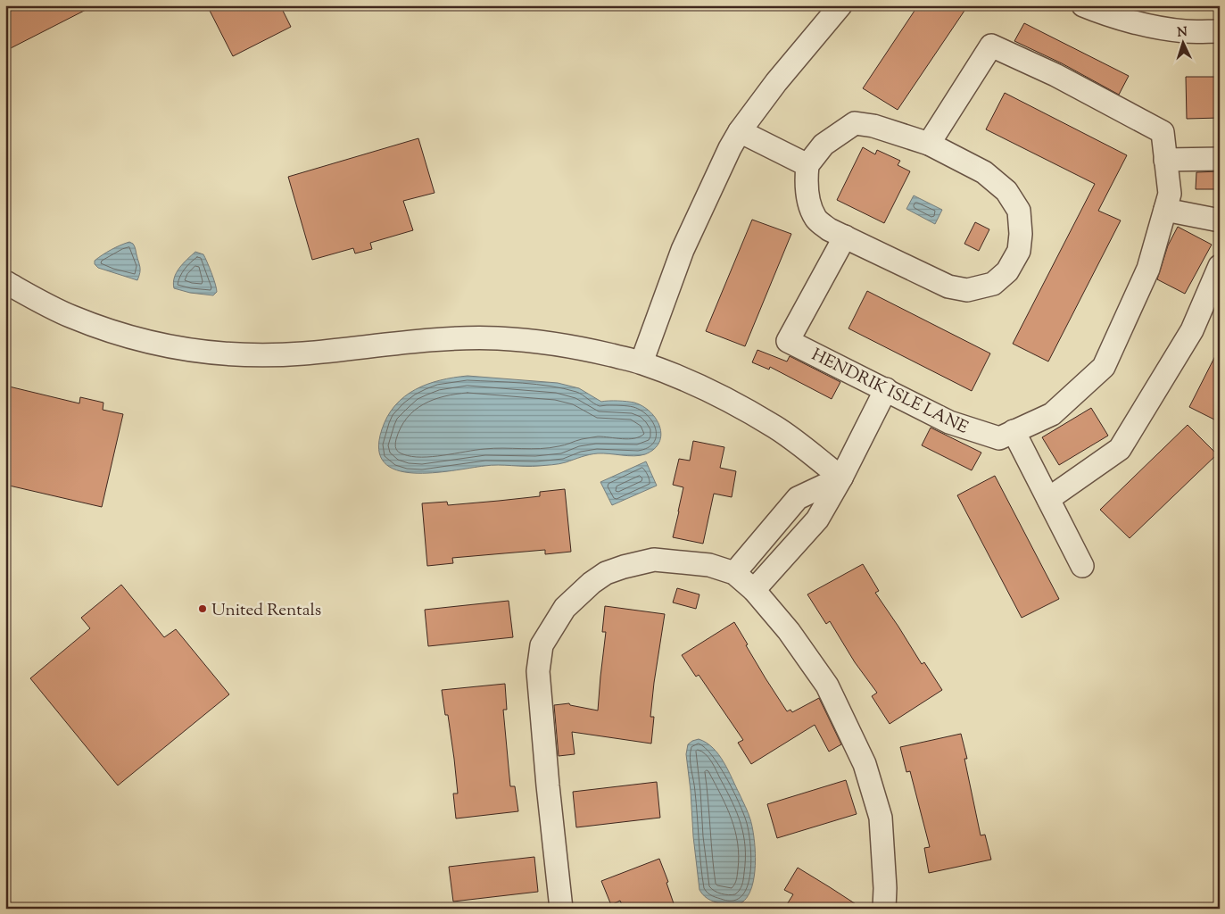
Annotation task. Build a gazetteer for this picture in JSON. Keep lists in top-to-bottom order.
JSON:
{
  "streets": {
    "street": ["HENDRIK ISLE LANE"]
  },
  "places": ["United Rentals"],
  "north": "top"
}
